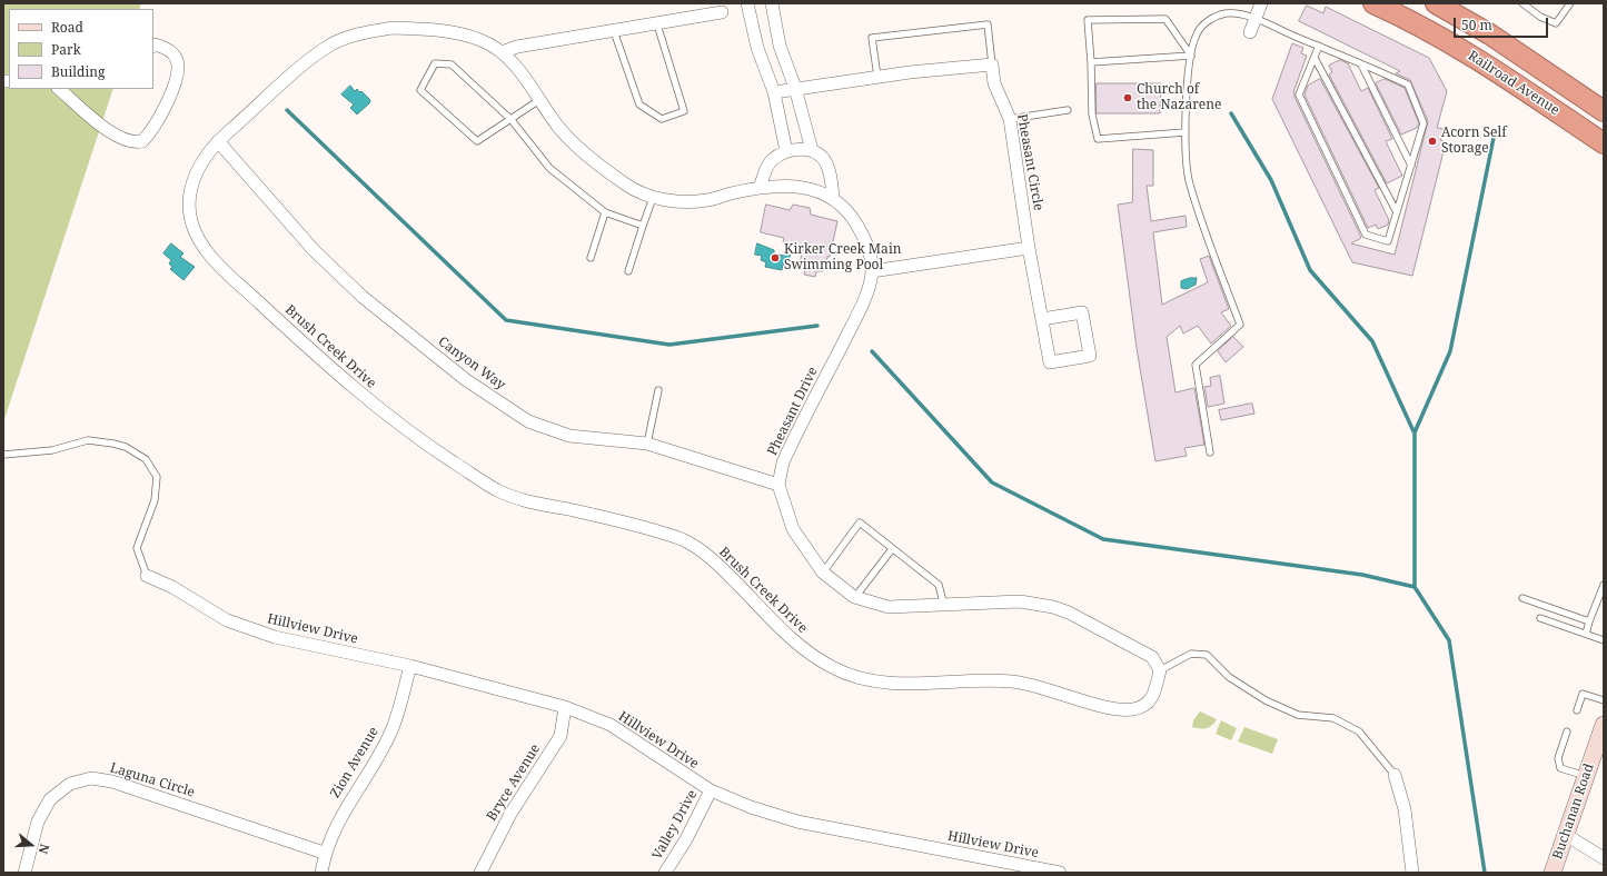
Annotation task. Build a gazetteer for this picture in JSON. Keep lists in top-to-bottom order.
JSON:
{
  "streets": {
    "highway": ["Railroad Avenue"],
    "main road": ["Buchanan Road"],
    "street": [
      "Pheasant Circle",
      "Brush Creek Drive",
      "Canyon Way",
      "Pheasant Drive",
      "Hillview Drive",
      "Zion Avenue",
      "Laguna Circle",
      "Bryce Avenue",
      "Valley Drive"
    ]
  },
  "crossings": [
    ["Brush Creek Drive", "Canyon Way"],
    ["Brush Creek Drive", "Pheasant Drive"],
    ["Canyon Way", "Pheasant Drive"],
    ["Hillview Drive", "Zion Avenue"],
    ["Hillview Drive", "Bryce Avenue"],
    ["Hillview Drive", "Valley Drive"],
    ["Zion Avenue", "Laguna Circle"]
  ],
  "places": ["Church of the Nazarene", "Acorn Self Storage", "Kirker Creek Main Swimming Pool"],
  "legend": ["Road", "Park", "Building"],
  "scale_bar": "50 m",
  "north": "right"
}
